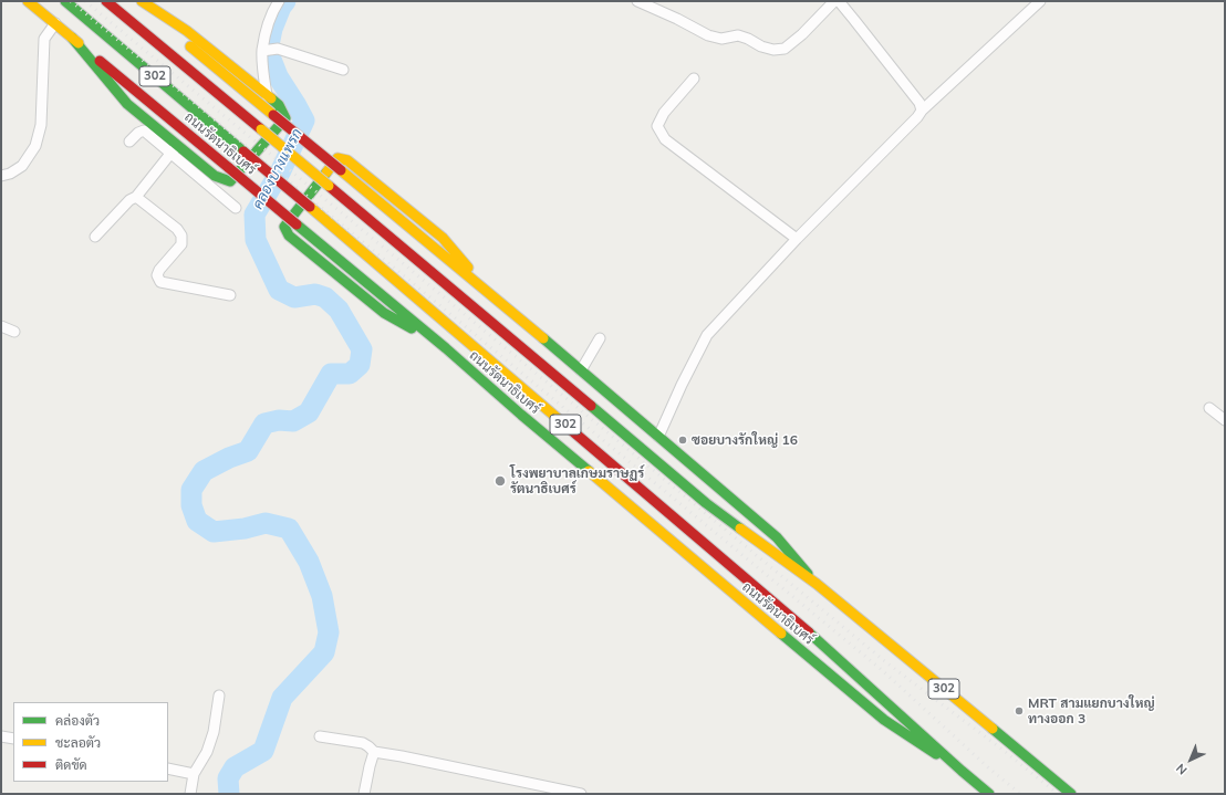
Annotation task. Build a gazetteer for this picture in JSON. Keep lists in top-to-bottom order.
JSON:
{
  "streets": {
    "main road": ["302", "ถนนรัตนาธิเบศร์"]
  },
  "water": ["คลองบางแพรก"],
  "places": ["ซอยบางรักใหญ่ 16", "โรงพยาบาลเกษมราษฏร์ รัตนาธิเบศร์", "MRT สามแยกบางใหญ่ ทางออก 3"],
  "legend": ["คล่องตัว", "ชะลอตัว", "ติดขัด"],
  "north": "bottom left"
}
